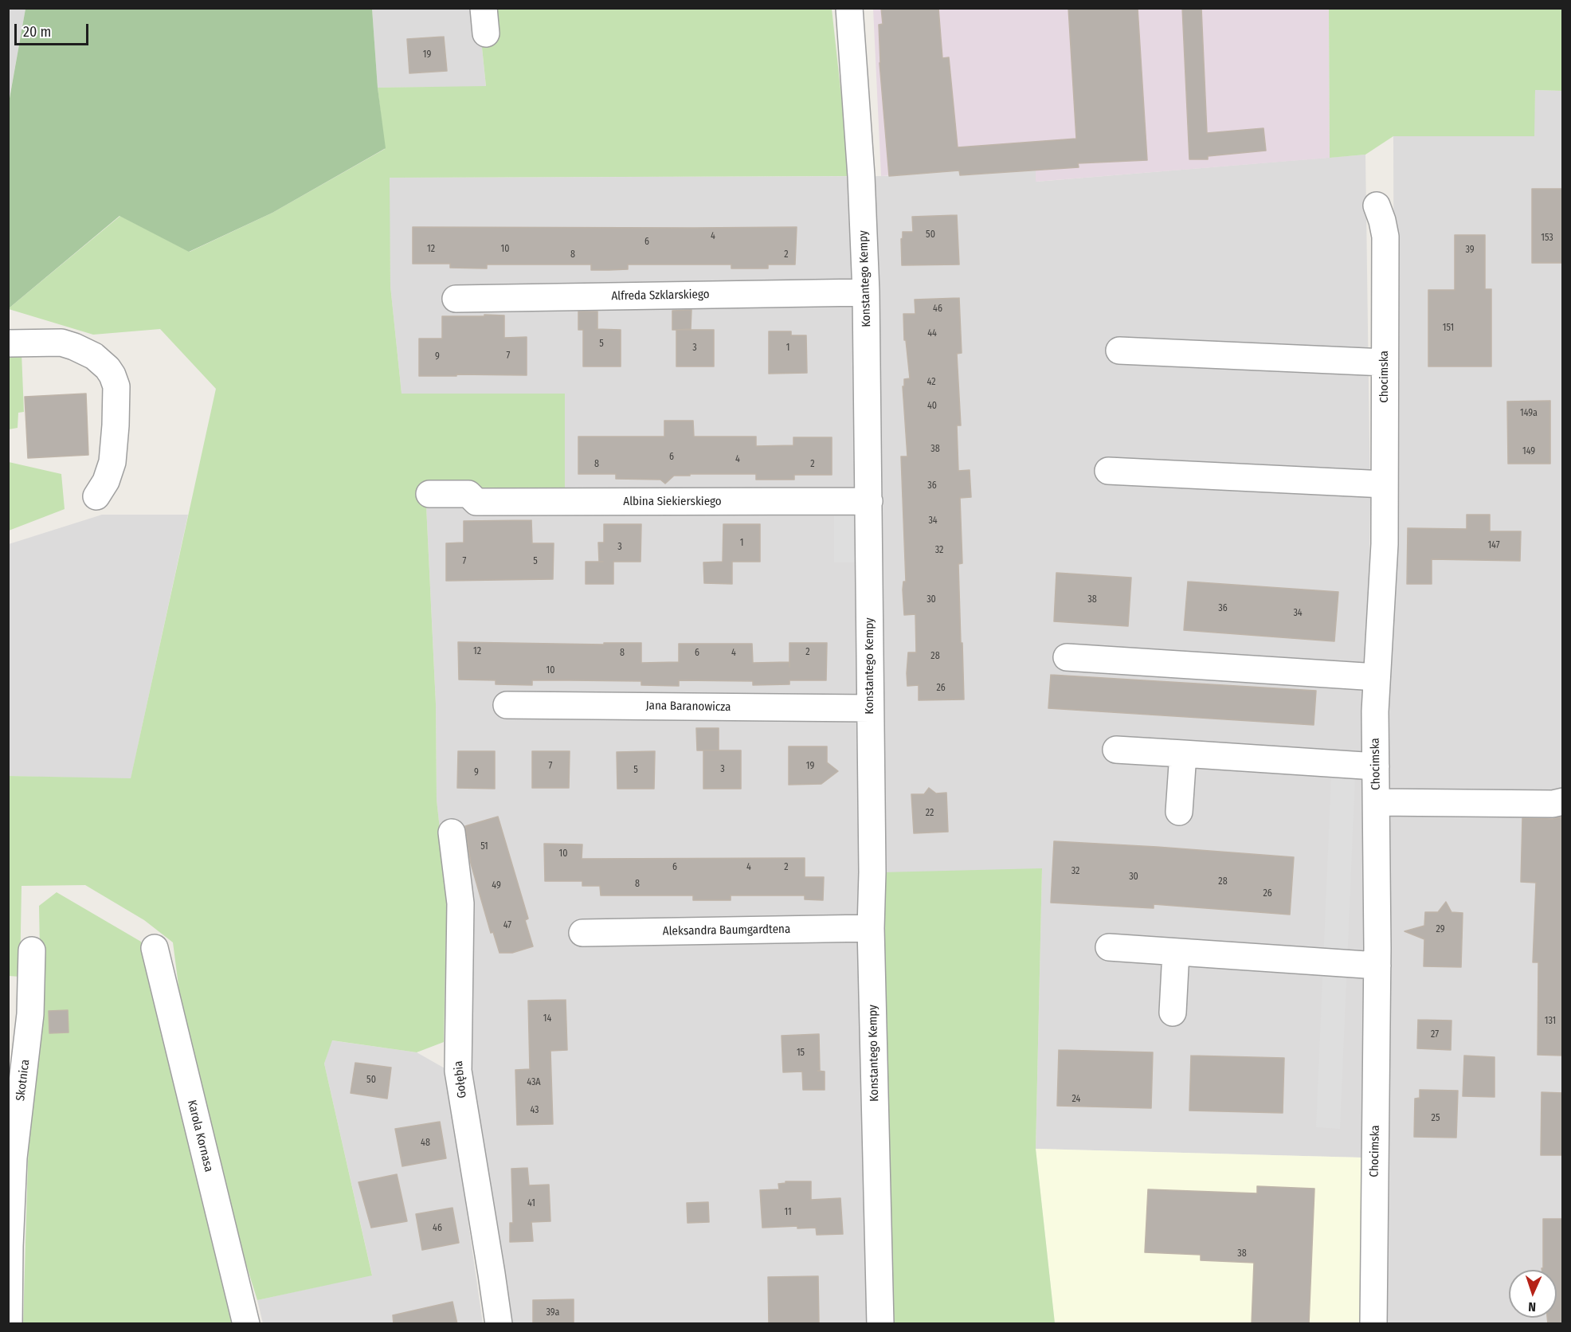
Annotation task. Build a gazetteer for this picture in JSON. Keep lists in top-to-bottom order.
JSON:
{
  "streets": {
    "street": [
      "Konstantego Kempy",
      "Alfreda Szklarskiego",
      "Chocimska",
      "Albina Siekierskiego",
      "Jana Baranowicza",
      "Aleksandra Baumgardtena",
      "Gołębia",
      "Skotnica",
      "Karola Kornasa"
    ]
  },
  "crossings": [
    ["Konstantego Kempy", "Alfreda Szklarskiego"],
    ["Konstantego Kempy", "Albina Siekierskiego"],
    ["Konstantego Kempy", "Jana Baranowicza"],
    ["Konstantego Kempy", "Aleksandra Baumgardtena"]
  ],
  "house_numbers": [
    "19",
    "50",
    "4",
    "153",
    "6",
    "12",
    "10",
    "39",
    "8",
    "2",
    "46",
    "151",
    "44",
    "5",
    "3",
    "1",
    "7",
    "9",
    "42",
    "40",
    "149a",
    "38",
    "149",
    "6",
    "4",
    "8",
    "2",
    "36",
    "34",
    "1",
    "147",
    "3",
    "32",
    "7",
    "5",
    "30",
    "38",
    "36",
    "34",
    "12",
    "2",
    "8",
    "6",
    "4",
    "28",
    "10",
    "26",
    "7",
    "19",
    "3",
    "5",
    "9",
    "22",
    "51",
    "10",
    "6",
    "4",
    "2",
    "32",
    "30",
    "28",
    "8",
    "49",
    "26",
    "47",
    "29",
    "14",
    "131",
    "27",
    "15",
    "50",
    "43A",
    "24",
    "43",
    "25",
    "48",
    "41",
    "11",
    "46",
    "38",
    "39a"
  ],
  "scale_bar": "20 m",
  "north": "bottom"
}
